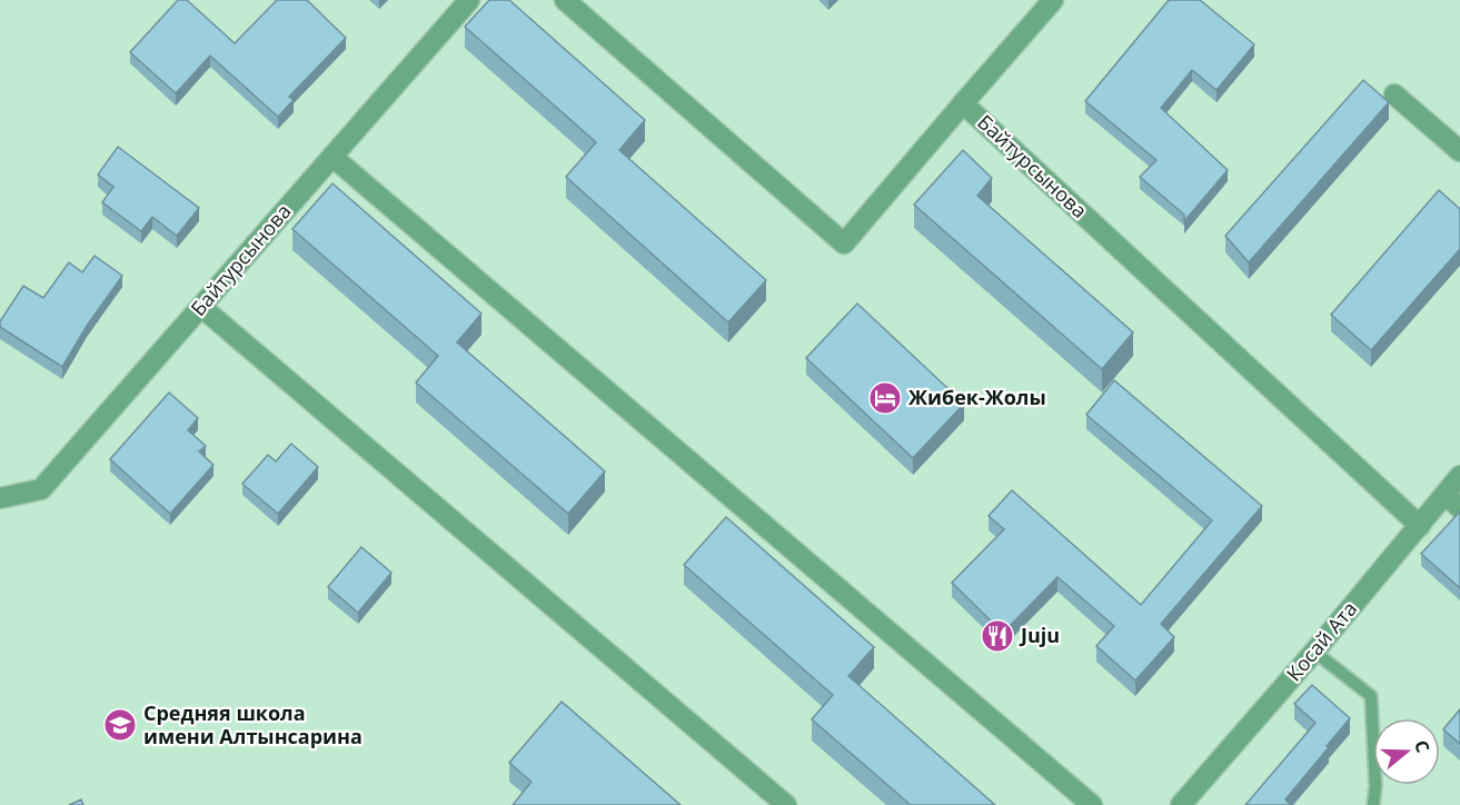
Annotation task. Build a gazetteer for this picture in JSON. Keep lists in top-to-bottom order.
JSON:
{
  "streets": {
    "street": ["Байтурсынова", "Косай Ата"]
  },
  "crossings": [
    ["Байтурсынова", "Косай Ата"]
  ],
  "places": {
    "hotel": ["Жибек-Жолы"],
    "restaurant": ["Juju"],
    "school or university": ["Средняя школа имени Алтынсарина"]
  },
  "north": "right"
}
